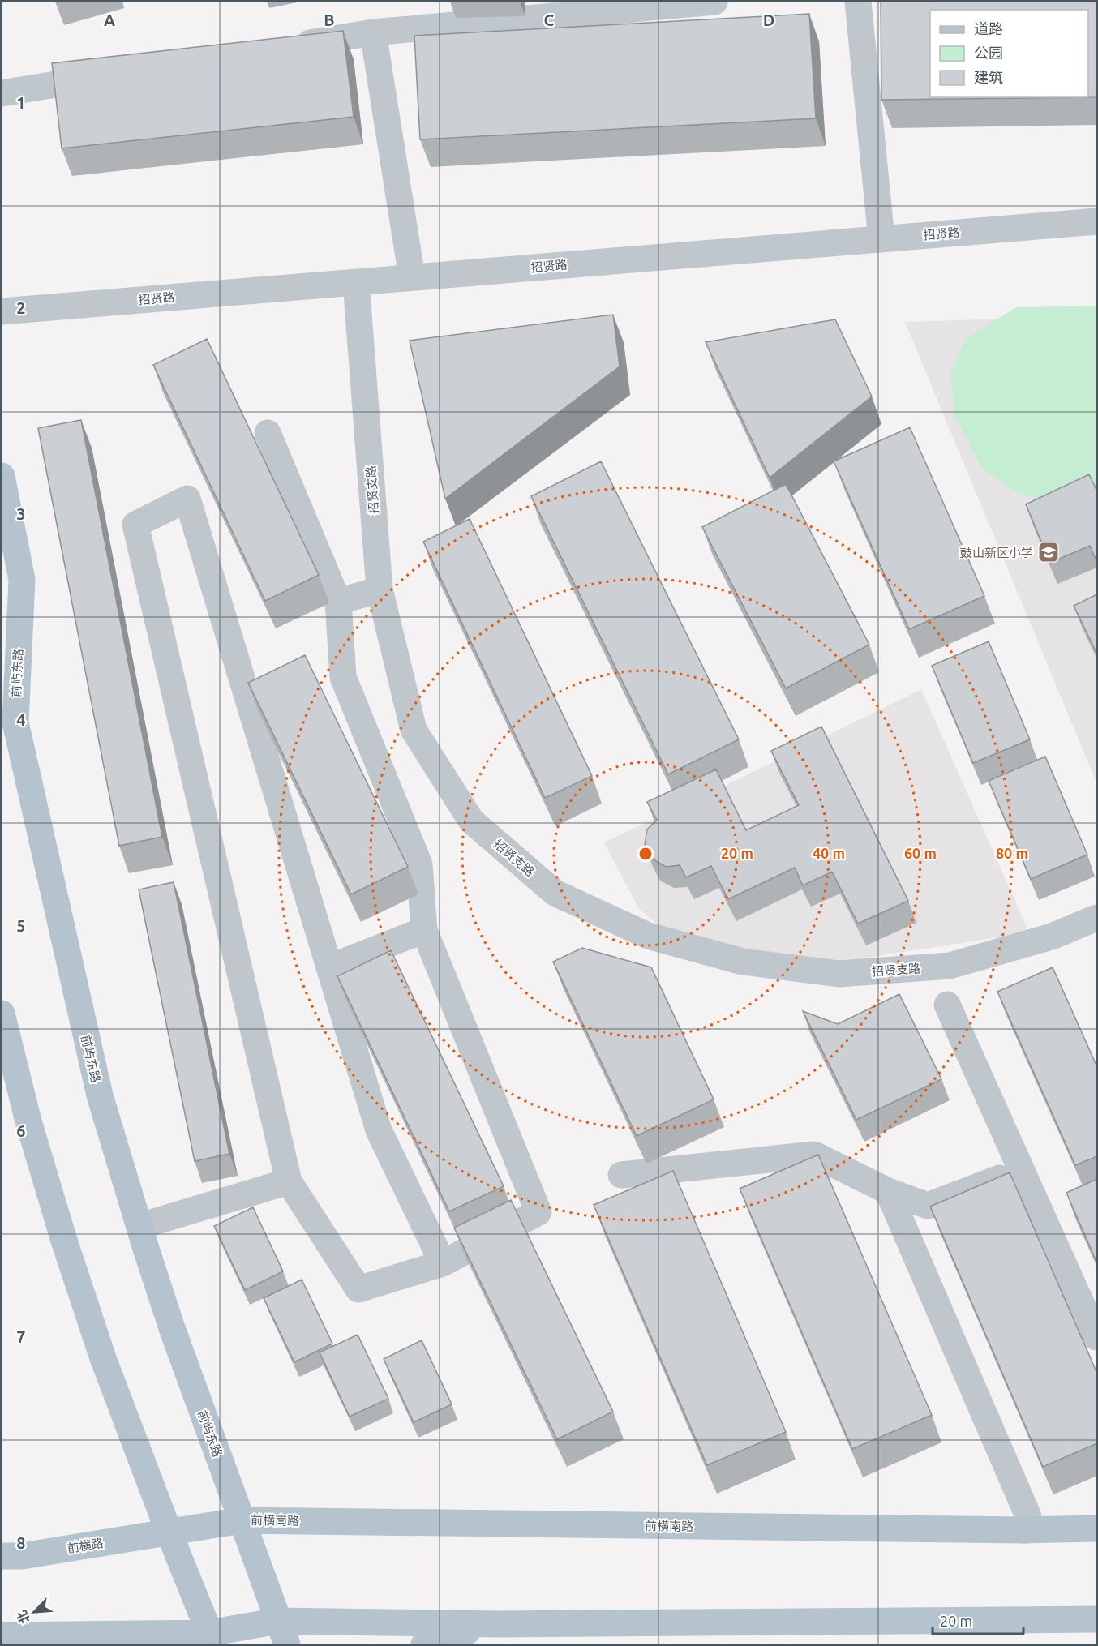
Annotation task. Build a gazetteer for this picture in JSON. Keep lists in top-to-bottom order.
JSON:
{
  "streets": {
    "main road": ["前屿东路", "前横南路", "前横路"],
    "street": ["招贤路", "招贤支路"]
  },
  "crossings": [
    ["招贤路", "招贤支路"],
    ["前屿东路", "前横南路"],
    ["前横南路", "前横路"]
  ],
  "places": {
    "school or university": ["鼓山新区小学"]
  },
  "legend": ["道路", "公园", "建筑"],
  "scale_bar": "20 m",
  "north": "bottom left",
  "grid": {
    "columns": [
      "A",
      "B",
      "C",
      "D"
    ],
    "rows": [
      "1",
      "2",
      "3",
      "4",
      "5",
      "6",
      "7",
      "8"
    ]
  },
  "rings": [
    "20 m",
    "40 m",
    "60 m",
    "80 m"
  ]
}
